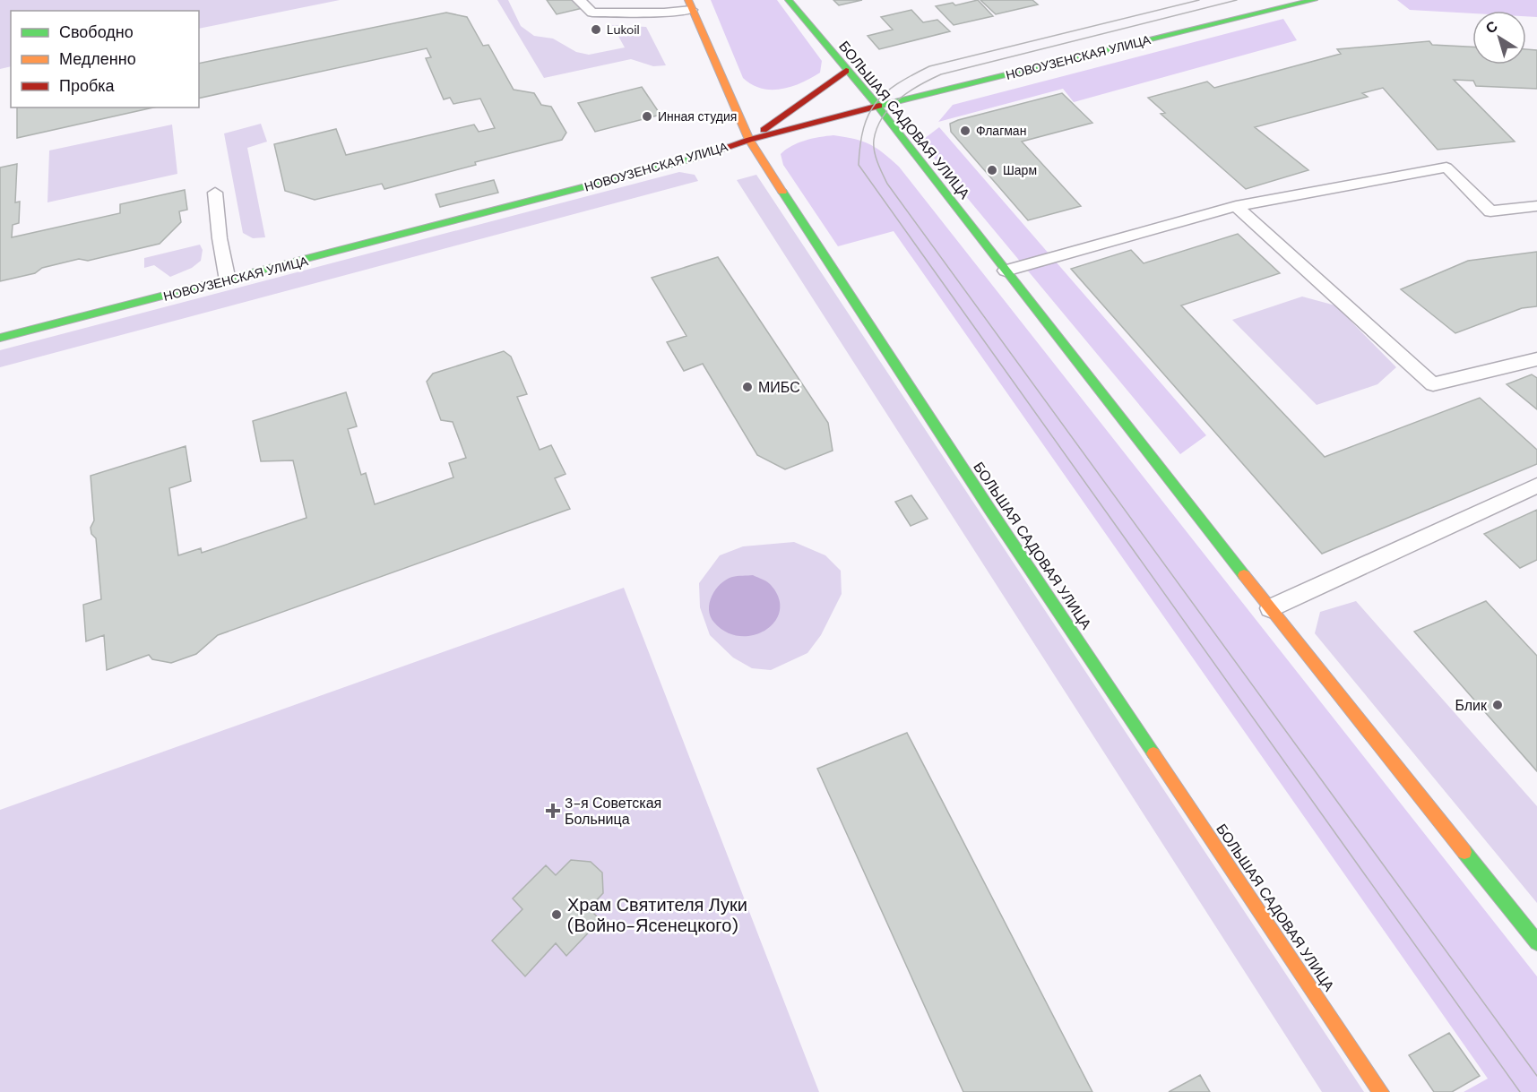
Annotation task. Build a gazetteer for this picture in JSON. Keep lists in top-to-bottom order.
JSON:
{
  "streets": {
    "main road": ["НОВОУЗЕНСКАЯ УЛИЦА", "БОЛЬШАЯ САДОВАЯ УЛИЦА"]
  },
  "crossings": [
    ["НОВОУЗЕНСКАЯ УЛИЦА", "БОЛЬШАЯ САДОВАЯ УЛИЦА"]
  ],
  "places": {
    "other": [
      "Lukoil",
      "Инная студия",
      "Флагман",
      "Шарм",
      "МИБС",
      "Блик",
      "Храм Cвятителя Луки (Войно-Ясенецкого)"
    ],
    "health": ["3-я Советская Больница"]
  },
  "legend": ["Свободно", "Медленно", "Пробка"],
  "north": "top left"
}
